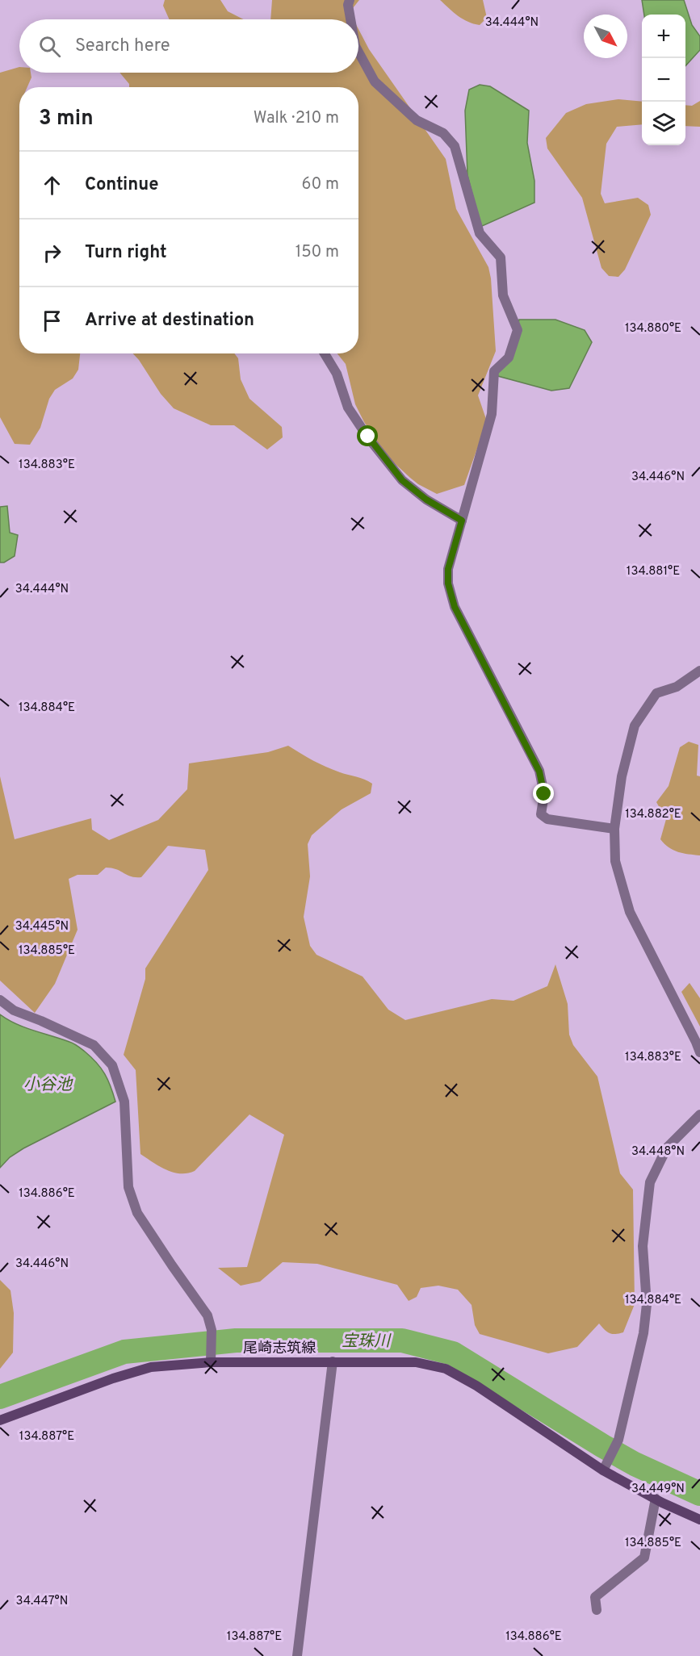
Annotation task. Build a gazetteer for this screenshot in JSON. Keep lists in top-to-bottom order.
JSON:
{
  "streets": {
    "main road": ["尾崎志筑線"]
  },
  "water": ["小谷池", "宝珠川"],
  "north": "bottom right",
  "page": {
    "map_buttons": ["+", "−"],
    "search": "Search here",
    "heading": ["3 min", "Walk · 210 m"],
    "list": [
      ["Continue", "60 m"],
      ["Turn right", "150 m"],
      "Arrive at destination"
    ]
  },
  "coordinates": [
    "34.444°N",
    "134.880°E",
    "134.883°E",
    "34.446°N",
    "134.881°E",
    "134.884°E",
    "134.882°E",
    "34.445°N",
    "134.885°E",
    "34.448°N",
    "134.886°E",
    "134.887°E",
    "34.449°N",
    "34.447°N"
  ]
}
